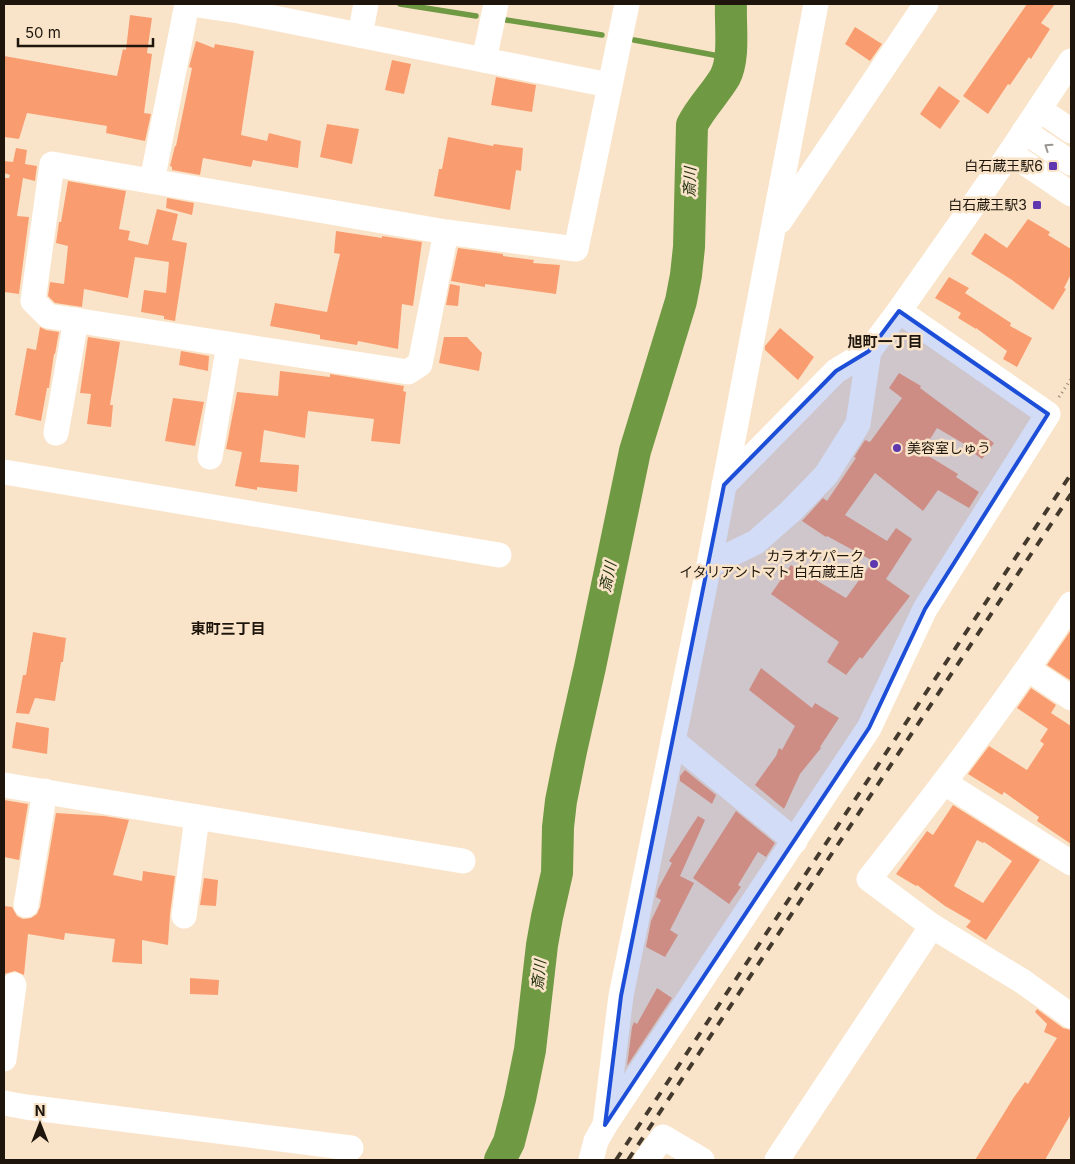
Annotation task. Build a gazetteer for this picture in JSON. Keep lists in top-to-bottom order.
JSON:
{
  "districts": ["旭町一丁目", "東町三丁目"],
  "water": ["斎川"],
  "places": {
    "transit": ["白石蔵王駅6", "白石蔵王駅3"],
    "other": ["美容室しゅう", "カラオケパーク イタリアントマト 白石蔵王店"]
  },
  "scale_bar": "50 m",
  "north": "top"
}
